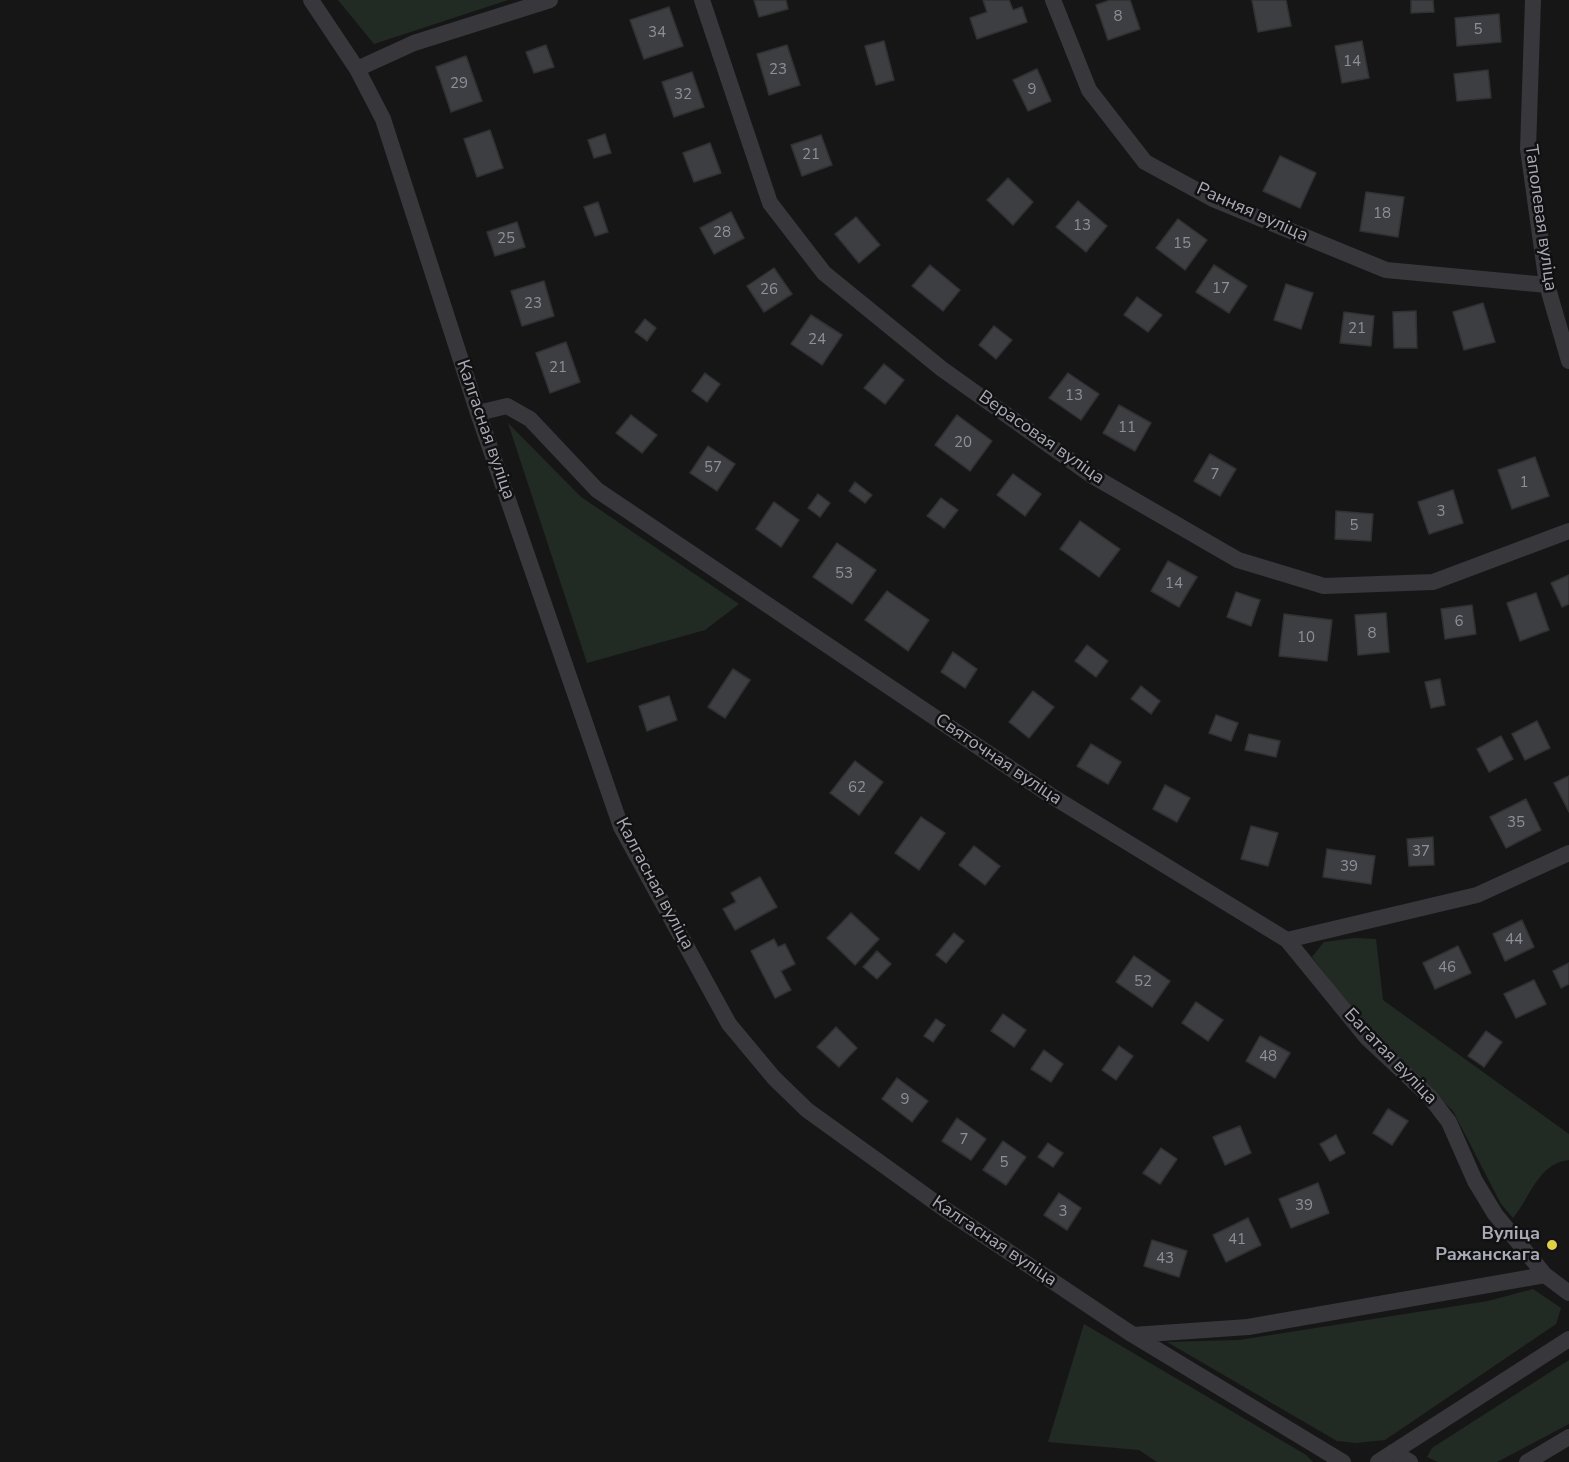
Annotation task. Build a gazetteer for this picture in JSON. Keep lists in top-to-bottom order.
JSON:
{
  "streets": {
    "street": [
      "Ранняя вуліца",
      "Таполевая вуліца",
      "Калгасная вуліца",
      "Верасовая вуліца",
      "Святочная вуліца",
      "Багатая вуліца"
    ]
  },
  "crossings": [
    ["Ранняя вуліца", "Таполевая вуліца"],
    ["Калгасная вуліца", "Святочная вуліца"],
    ["Святочная вуліца", "Багатая вуліца"]
  ],
  "places": ["Вуліца Ражанскага"],
  "house_numbers": [
    "8",
    "5",
    "34",
    "14",
    "23",
    "29",
    "9",
    "32",
    "21",
    "18",
    "13",
    "28",
    "25",
    "15",
    "17",
    "26",
    "23",
    "21",
    "24",
    "21",
    "13",
    "11",
    "20",
    "57",
    "7",
    "1",
    "3",
    "5",
    "53",
    "14",
    "6",
    "8",
    "10",
    "62",
    "35",
    "37",
    "39",
    "44",
    "46",
    "52",
    "48",
    "9",
    "7",
    "5",
    "39",
    "3",
    "41",
    "43"
  ]
}
